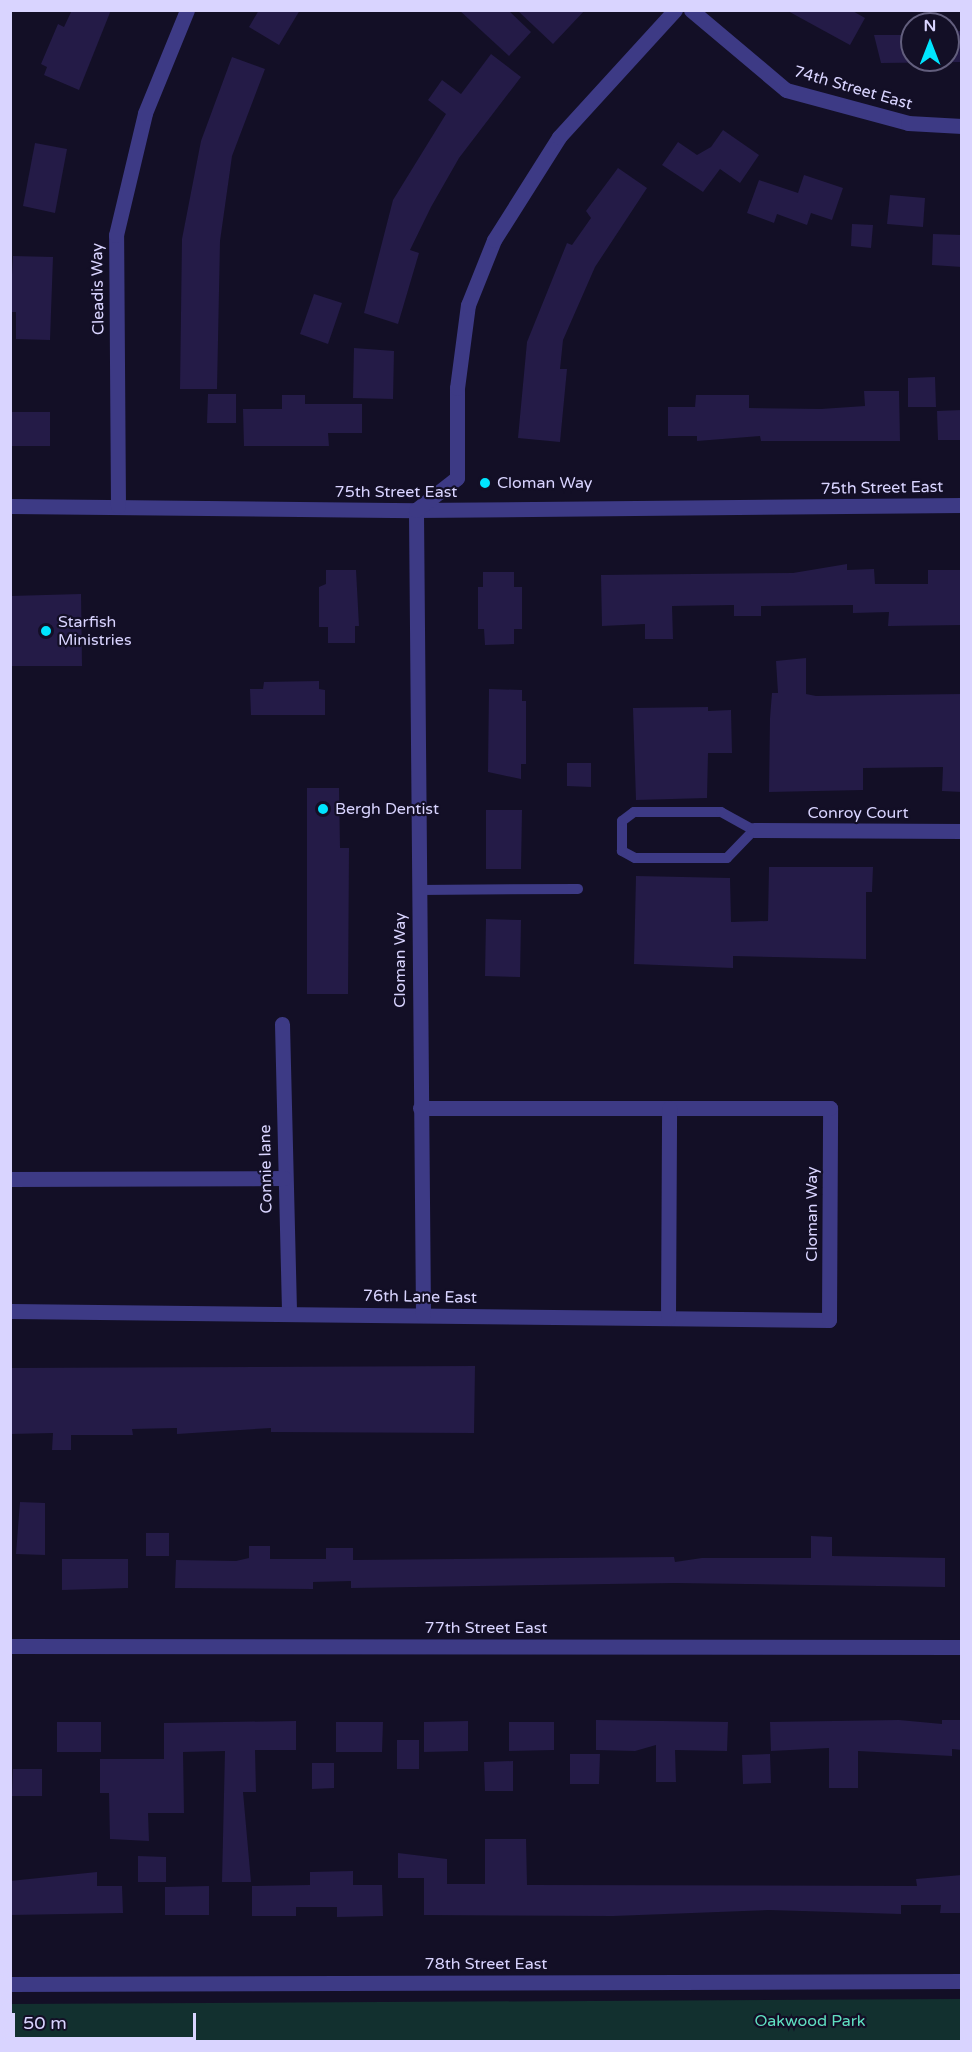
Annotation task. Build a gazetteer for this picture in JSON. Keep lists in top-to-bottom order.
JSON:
{
  "streets": {
    "street": [
      "74th Street East",
      "Cleadis Way",
      "75th Street East",
      "Conroy Court",
      "Cloman Way",
      "Connie lane",
      "76th Lane East",
      "77th Street East",
      "78th Street East"
    ]
  },
  "crossings": [
    ["Cleadis Way", "75th Street East"],
    ["75th Street East", "Cloman Way"],
    ["Cloman Way", "76th Lane East"],
    ["Connie lane", "76th Lane East"]
  ],
  "parks": ["Oakwood Park"],
  "places": ["Cloman Way", "Starfish Ministries", "Bergh Dentist"],
  "scale_bar": "50 m",
  "north": "top"
}
